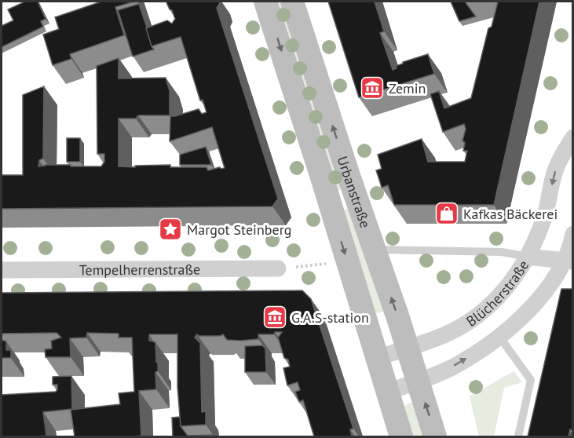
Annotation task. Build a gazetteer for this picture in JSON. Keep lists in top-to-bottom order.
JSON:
{
  "streets": {
    "main road": ["Urbanstraße"],
    "street": ["Tempelherrenstraße", "Blücherstraße"]
  },
  "crossings": [
    ["Urbanstraße", "Blücherstraße"]
  ],
  "places": {
    "museum": ["Zemin", "G.A.S-station"],
    "shop": ["Kafkas Bäckerei"],
    "place": ["Margot Steinberg"]
  }
}
